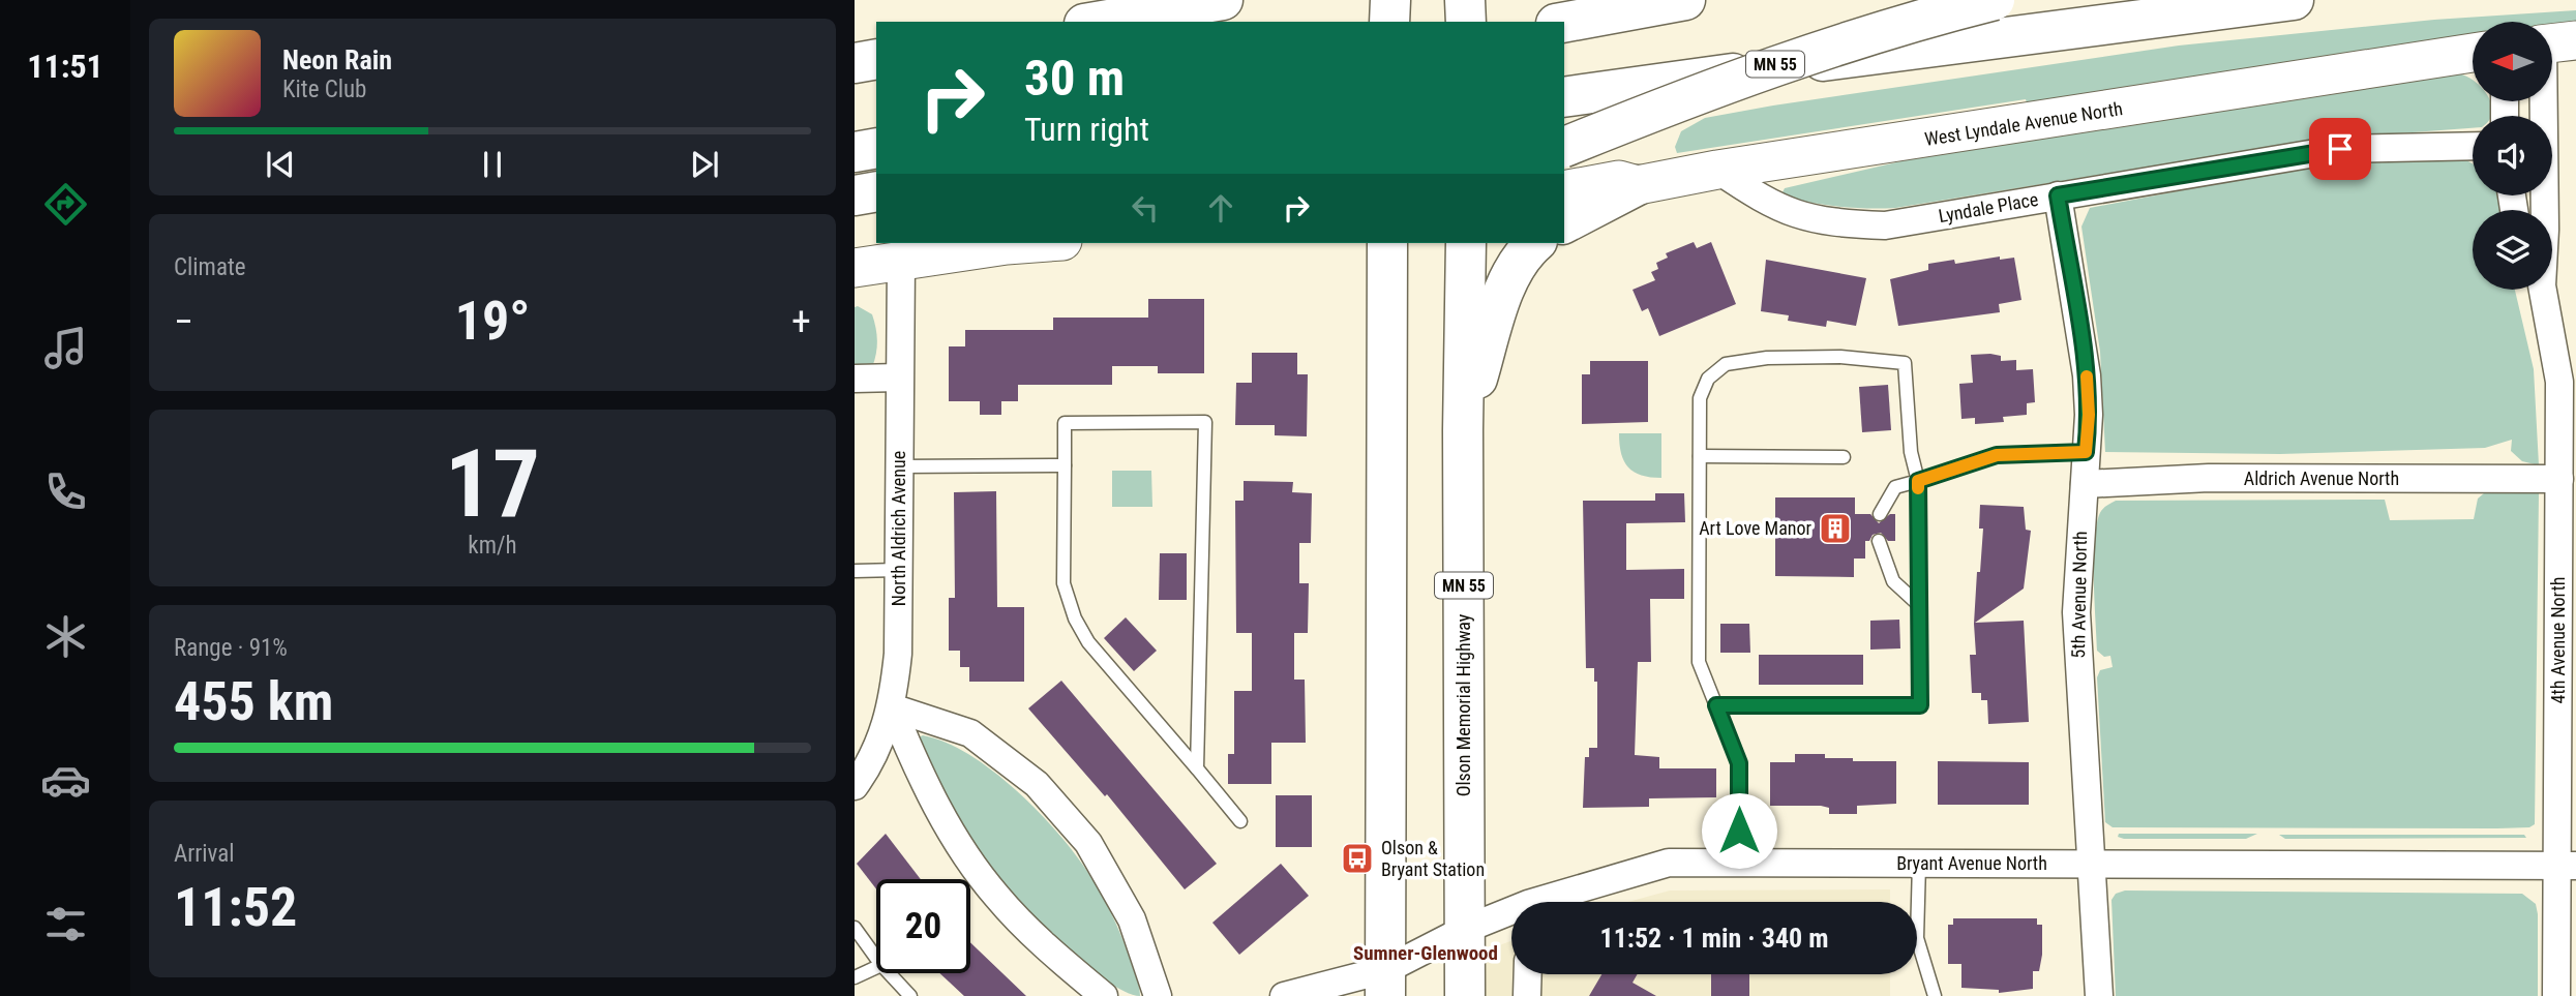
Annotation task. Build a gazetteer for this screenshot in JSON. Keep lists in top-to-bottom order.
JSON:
{
  "streets": {
    "main road": ["MN 55", "West Lyndale Avenue North", "Olson Memorial Highway"],
    "street": [
      "Lyndale Place",
      "Aldrich Avenue North",
      "North Aldrich Avenue",
      "5th Avenue North",
      "4th Avenue North",
      "Bryant Avenue North"
    ]
  },
  "crossings": [
    ["West Lyndale Avenue North", "Lyndale Place"],
    ["Lyndale Place", "5th Avenue North"],
    ["Aldrich Avenue North", "5th Avenue North"],
    ["Aldrich Avenue North", "4th Avenue North"],
    ["5th Avenue North", "Bryant Avenue North"],
    ["4th Avenue North", "Bryant Avenue North"],
    ["Olson Memorial Highway", "Bryant Avenue North"]
  ],
  "districts": ["Sumner-Glenwood"],
  "places": {
    "building": ["Art Love Manor"],
    "bus stop": ["Olson & Bryant Station"]
  },
  "north": "left",
  "page": {
    "tabs": "11:51",
    "turn": ["30 m", "Turn right"],
    "song": ["Neon Rain", "Kite Club"],
    "tile": [
      "Climate",
      ["17", "km/h"],
      ["Range · 91%", "455 km"],
      ["Arrival", "11:52"]
    ],
    "heat": ["−", "19°", "+"],
    "limit": "20",
    "trip": "11:52 · 1 min · 340 m"
  }
}
